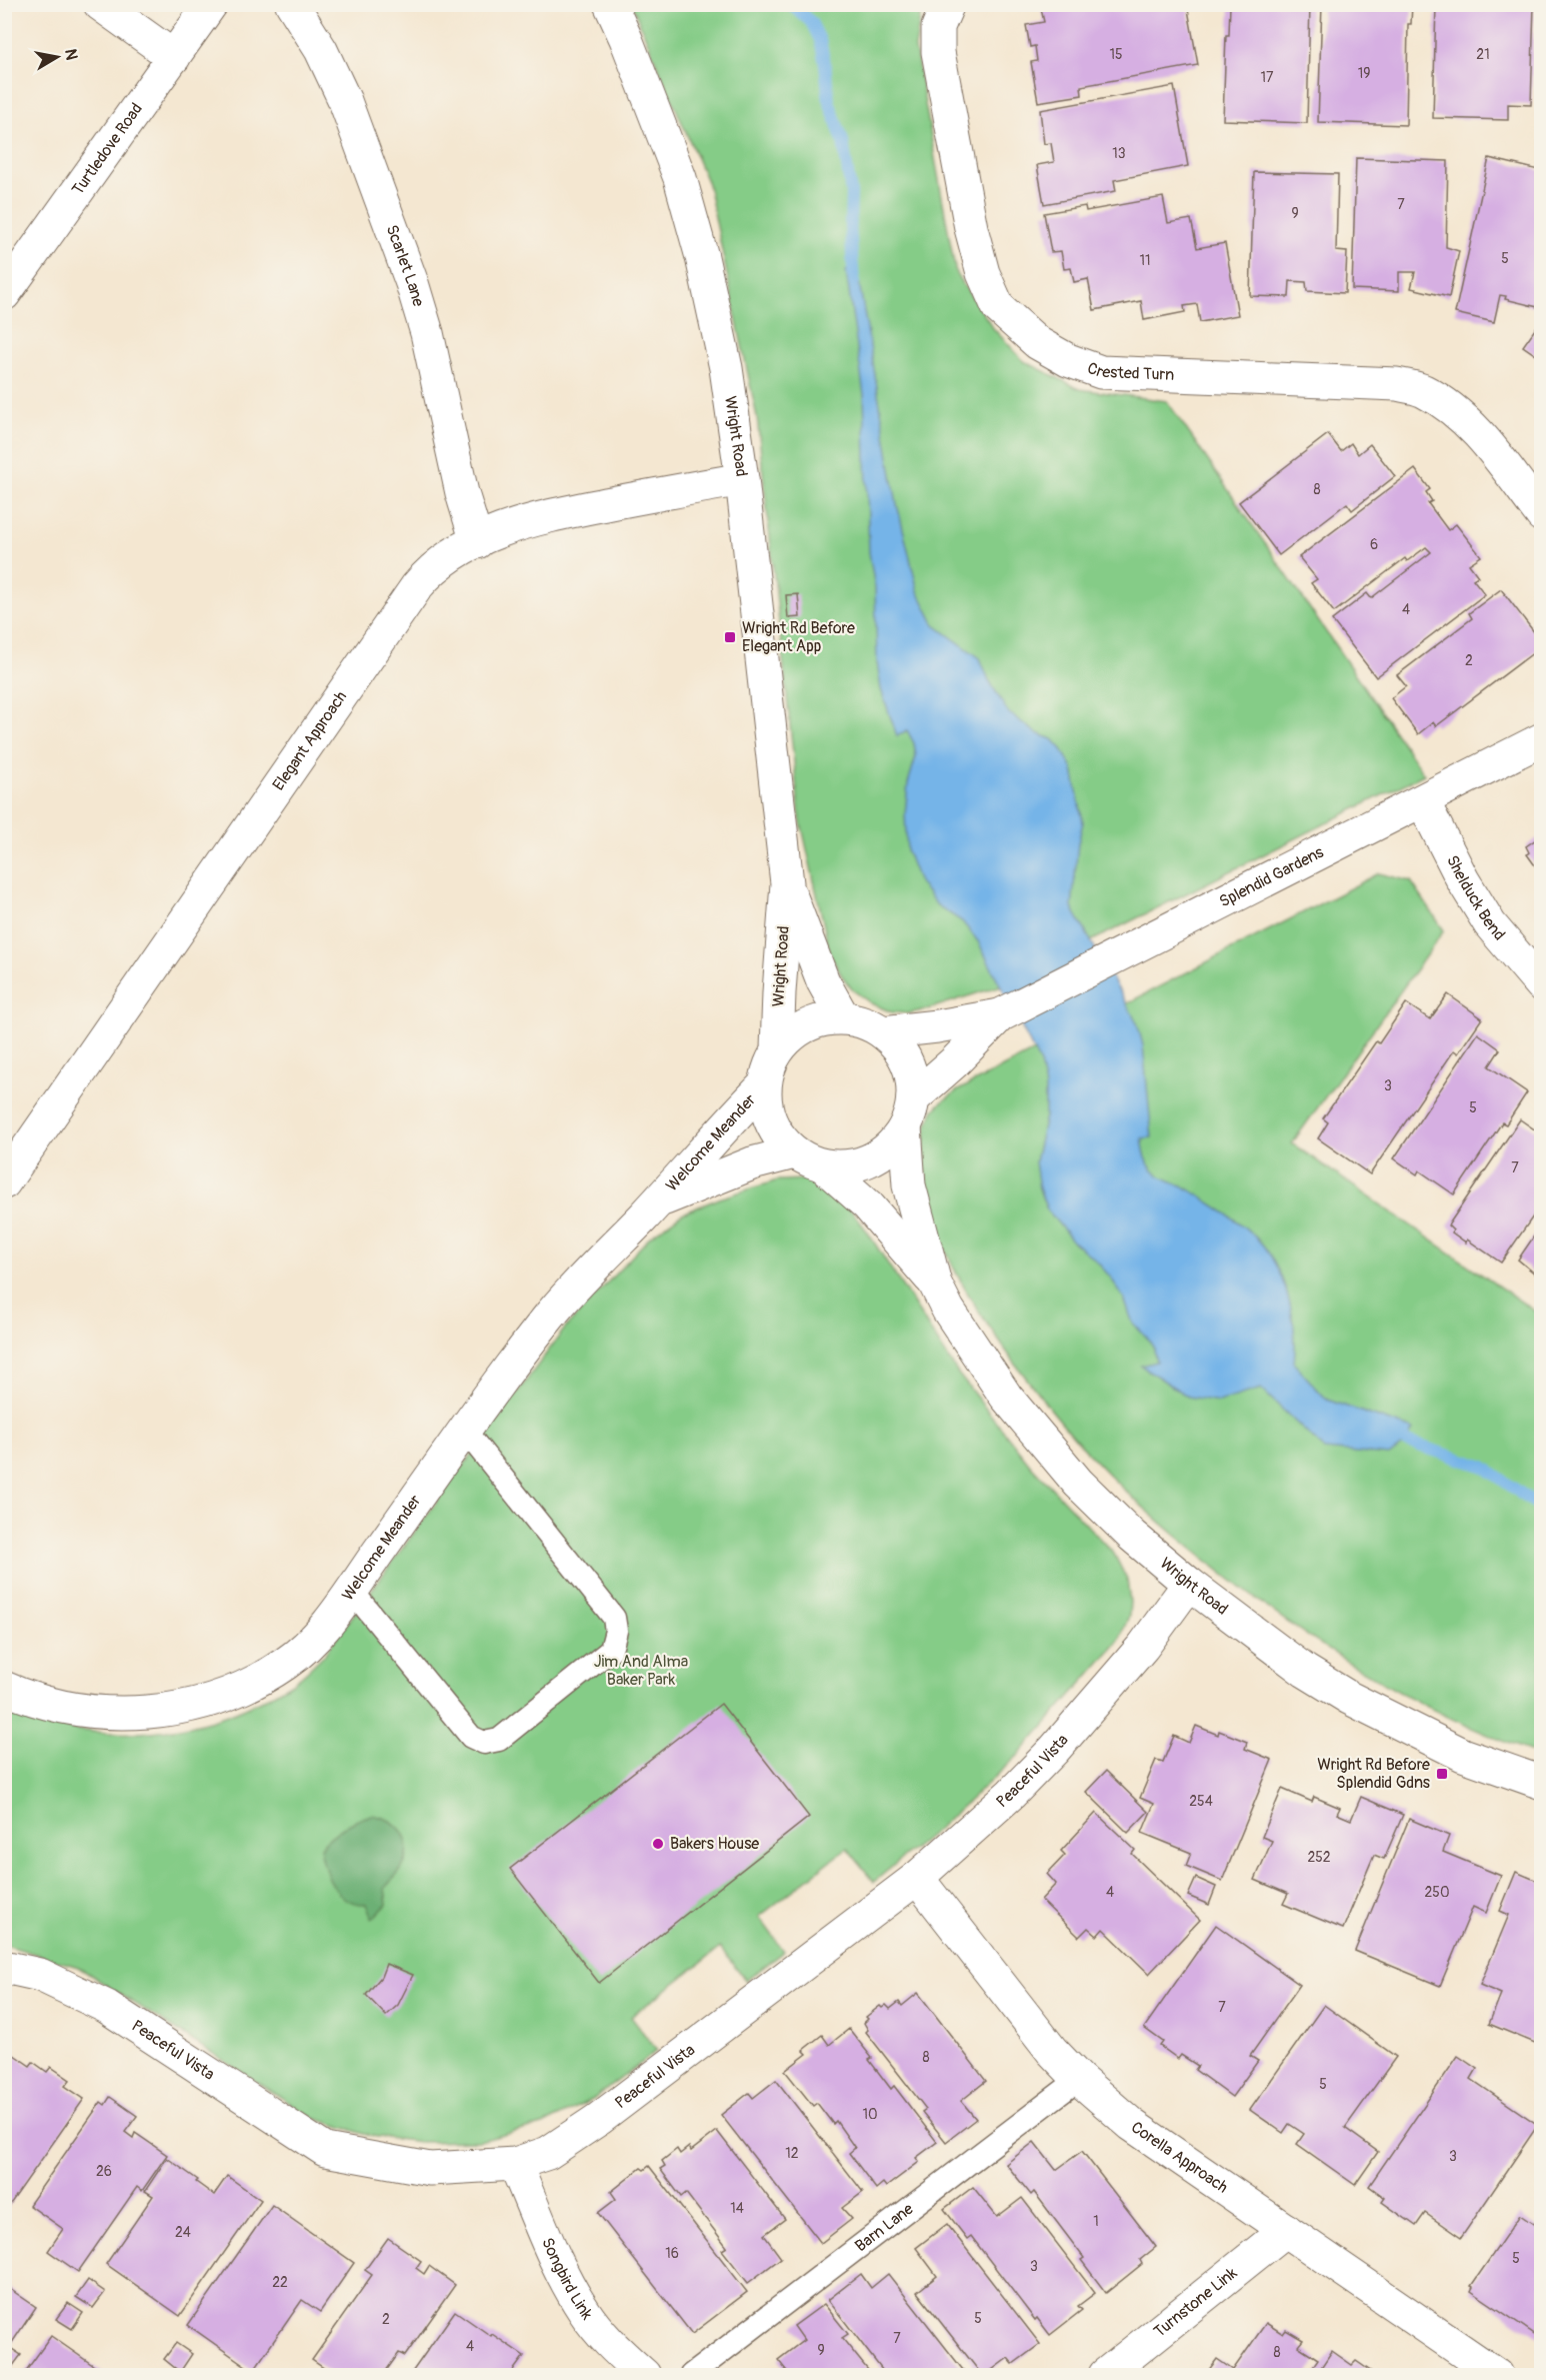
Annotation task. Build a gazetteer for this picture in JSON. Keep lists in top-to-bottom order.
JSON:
{
  "streets": {
    "street": [
      "Turtledove Road",
      "Scarlet Lane",
      "Crested Turn",
      "Wright Road",
      "Elegant Approach",
      "Splendid Gardens",
      "Shelduck Bend",
      "Welcome Meander",
      "Peaceful Vista",
      "Corella Approach",
      "Songbird Link",
      "Turnstone Link"
    ],
    "lane": ["Barn Lane"]
  },
  "crossings": [
    ["Scarlet Lane", "Elegant Approach"],
    ["Wright Road", "Elegant Approach"],
    ["Wright Road", "Splendid Gardens"],
    ["Wright Road", "Welcome Meander"],
    ["Wright Road", "Peaceful Vista"],
    ["Splendid Gardens", "Shelduck Bend"],
    ["Splendid Gardens", "Welcome Meander"],
    ["Peaceful Vista", "Corella Approach"],
    ["Peaceful Vista", "Songbird Link"],
    ["Corella Approach", "Barn Lane"],
    ["Corella Approach", "Turnstone Link"]
  ],
  "parks": ["Jim And Alma Baker Park"],
  "places": {
    "transit": ["Wright Rd Before Elegant App", "Wright Rd Before Splendid Gdns"],
    "other": ["Bakers House"]
  },
  "house_numbers": [
    "15",
    "21",
    "19",
    "17",
    "13",
    "7",
    "9",
    "5",
    "11",
    "8",
    "6",
    "4",
    "2",
    "3",
    "5",
    "7",
    "254",
    "252",
    "4",
    "250",
    "7",
    "8",
    "5",
    "10",
    "12",
    "3",
    "26",
    "14",
    "1",
    "24",
    "16",
    "5",
    "3",
    "22",
    "5",
    "2",
    "7",
    "4",
    "9",
    "8"
  ],
  "north": "right"
}
